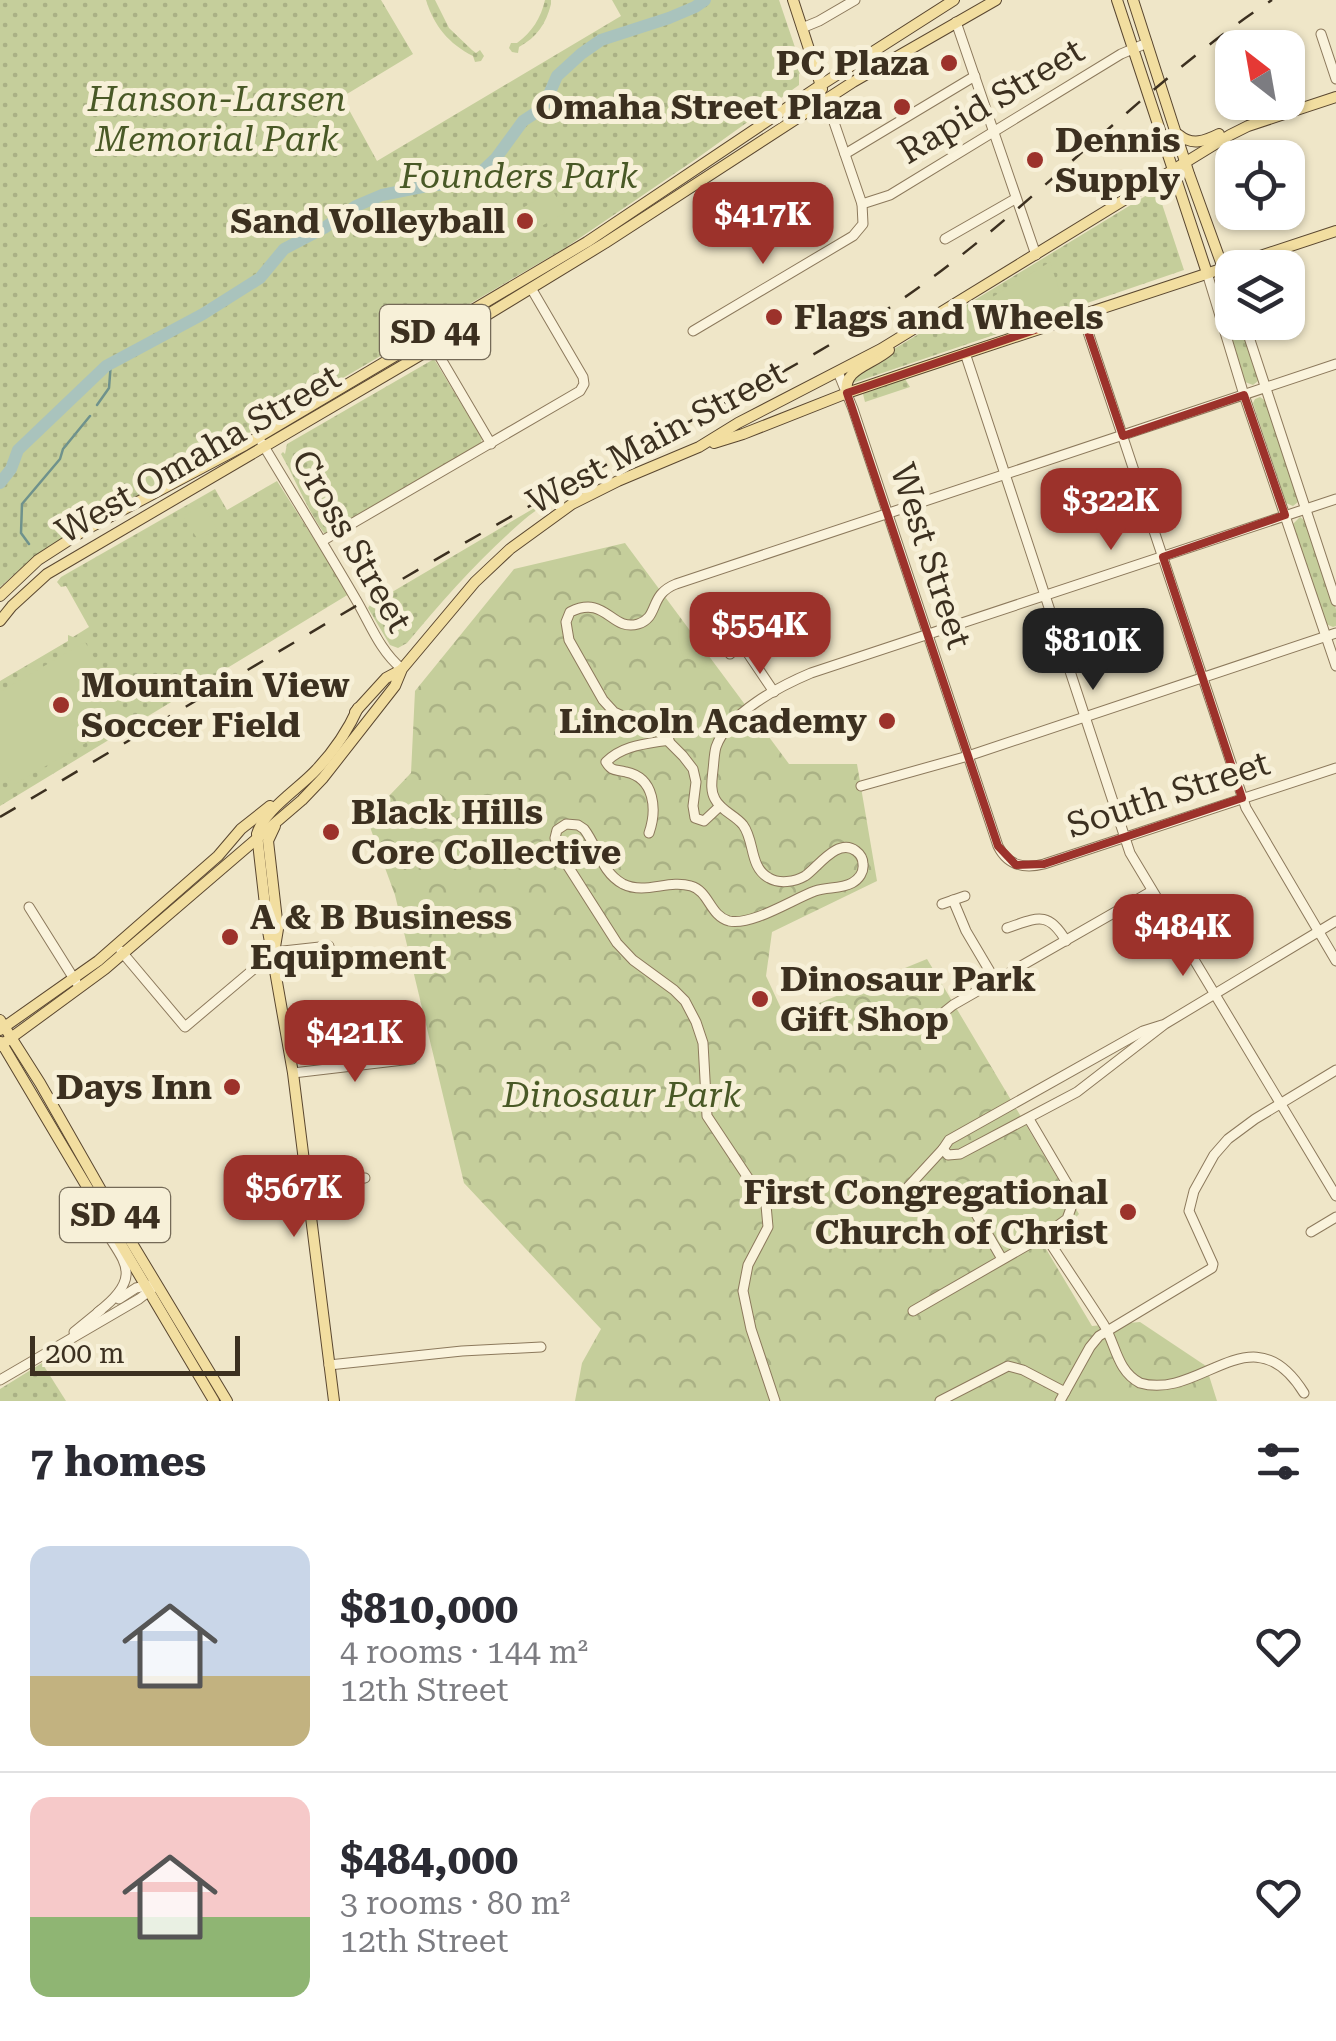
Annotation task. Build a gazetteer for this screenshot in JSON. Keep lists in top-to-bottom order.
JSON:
{
  "streets": {
    "main road": ["SD 44", "West Main Street", "West Omaha Street"],
    "street": [
      "Rapid Street",
      "Cross Street",
      "West Street",
      "South Street"
    ]
  },
  "crossings": [
    ["SD 44", "West Main Street"],
    ["West Main Street", "Cross Street"],
    ["West Main Street", "West Street"],
    ["West Omaha Street", "Cross Street"],
    ["West Street", "South Street"]
  ],
  "parks": ["Hanson-Larsen Memorial Park", "Founders Park", "Dinosaur Park"],
  "places": [
    "PC Plaza",
    "Omaha Street Plaza",
    "Dennis Supply",
    "Sand Volleyball",
    "Flags and Wheels",
    "Mountain View Soccer Field",
    "Lincoln Academy",
    "Black Hills Core Collective",
    "A & B Business Equipment",
    "Dinosaur Park Gift Shop",
    "Days Inn",
    "First Congregational Church of Christ"
  ],
  "scale_bar": "200 m",
  "north": "top left",
  "page": {
    "price": [
      "$417K",
      "$322K",
      "$554K",
      "$810K",
      "$484K",
      "$421K",
      "$567K"
    ],
    "scale": "200 m",
    "heading": "7 homes",
    "list": [
      {
        "name": "$810,000",
        "note": "4 rooms · 144 m² · 12th Street"
      },
      {
        "name": "$484,000",
        "note": "3 rooms · 80 m² · 12th Street"
      }
    ]
  }
}
